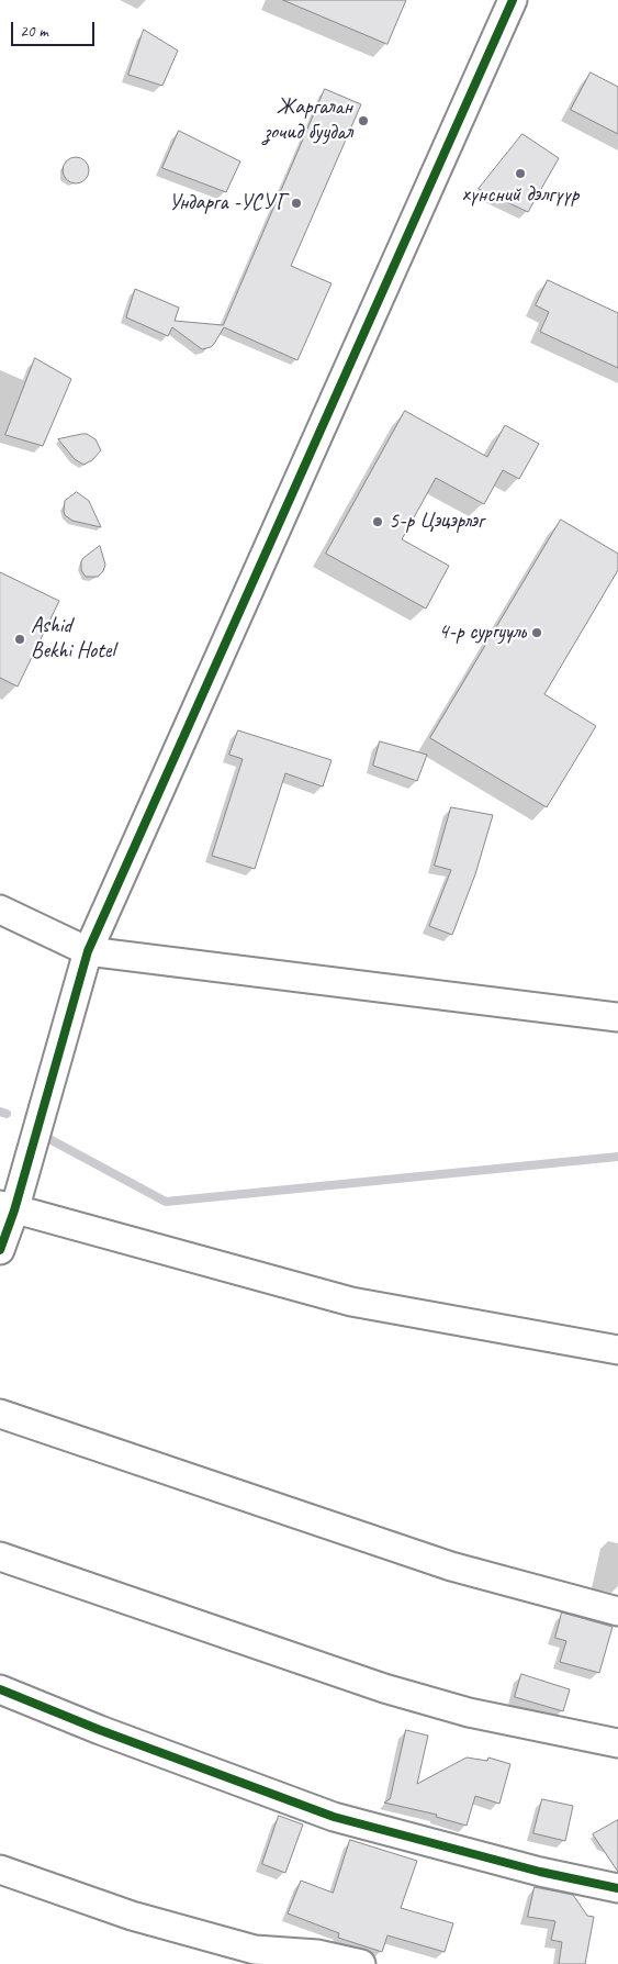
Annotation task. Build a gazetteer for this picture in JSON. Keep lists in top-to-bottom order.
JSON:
{
  "places": [
    "Жаргалан зочид буудал",
    "хүнсний дэлгүүр",
    "Ундарга -УСУГ",
    "5-р Цэцэрлэг",
    "4-р сургууль",
    "Ashid Bekhi Hotel"
  ],
  "scale_bar": "20 m"
}
